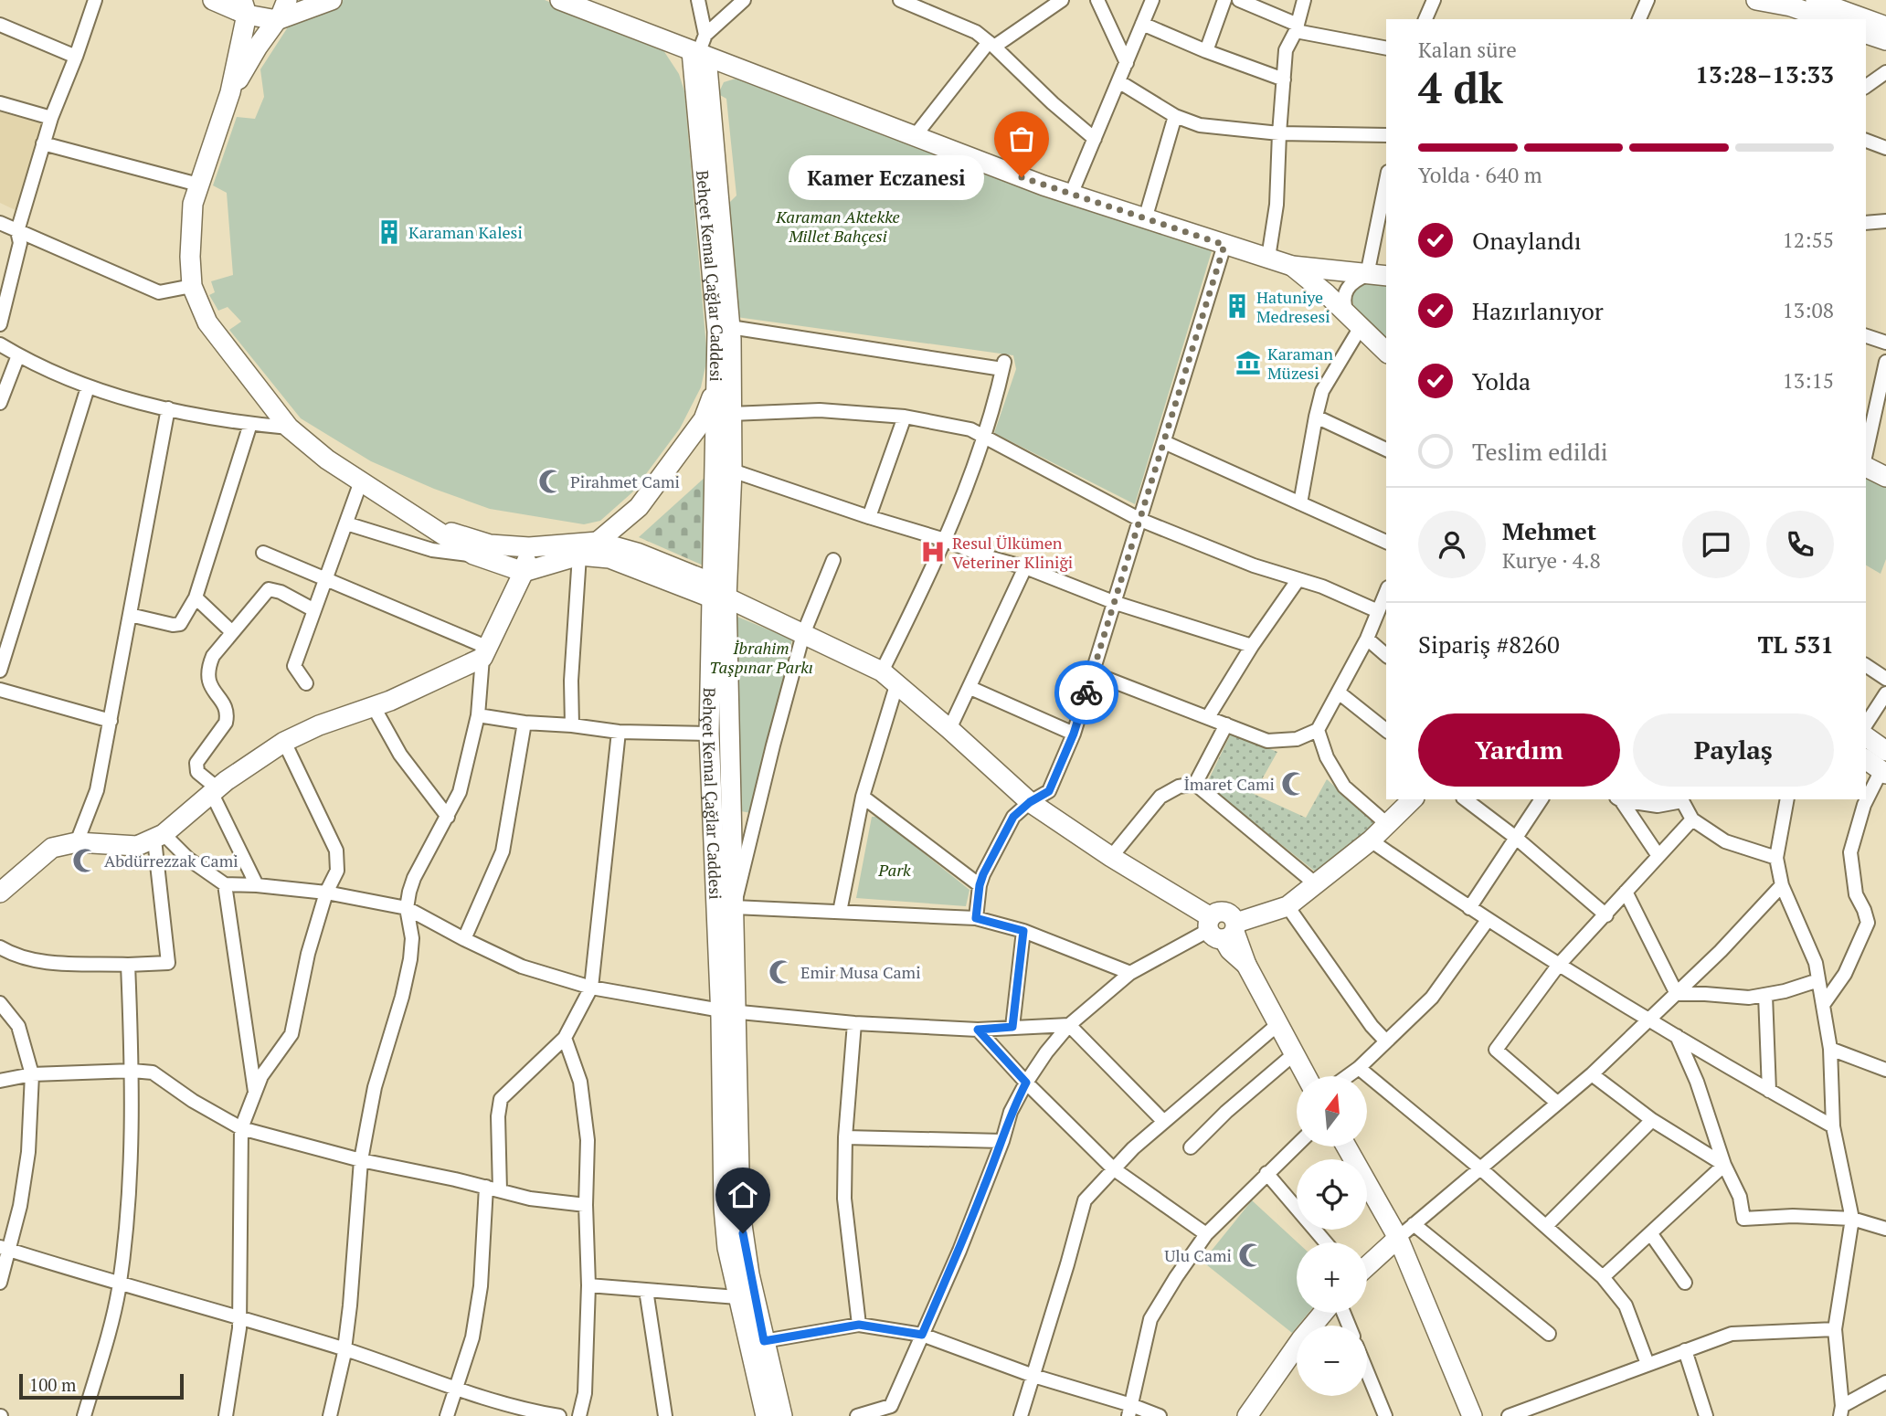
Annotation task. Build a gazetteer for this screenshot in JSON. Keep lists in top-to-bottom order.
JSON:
{
  "streets": {
    "main road": ["Behçet Kemal Çağlar Caddesi"]
  },
  "parks": ["Karaman Aktekke Millet Bahçesi", "İbrahim Taşpınar Parkı", "Park"],
  "places": {
    "other": ["Kamer Eczanesi"],
    "building": ["Karaman Kalesi", "Hatuniye Medresesi"],
    "museum": ["Karaman Müzesi"],
    "mosque": [
      "Pirahmet Cami",
      "İmaret Cami",
      "Abdürrezzak Cami",
      "Emir Musa Cami",
      "Ulu Cami"
    ],
    "hospital": ["Resul Ülkümen Veteriner Kliniği"]
  },
  "scale_bar": "100 m",
  "north": "top",
  "page": {
    "heading": ["4 dk", "Kalan süre", "13:28–13:33"],
    "panel": [
      "Mehmet",
      "Kurye · 4.8",
      "Sipariş #8260",
      "TL 531"
    ],
    "bar": "Yolda · 640 m",
    "bubble": "Kamer Eczanesi",
    "list": [
      ["Onaylandı", "12:55"],
      ["Hazırlanıyor", "13:08"],
      ["Yolda", "13:15"],
      "Teslim edildi"
    ],
    "buttons": ["Yardım", "Paylaş"],
    "map_buttons": ["+", "−"],
    "scale": "100 m"
  }
}
